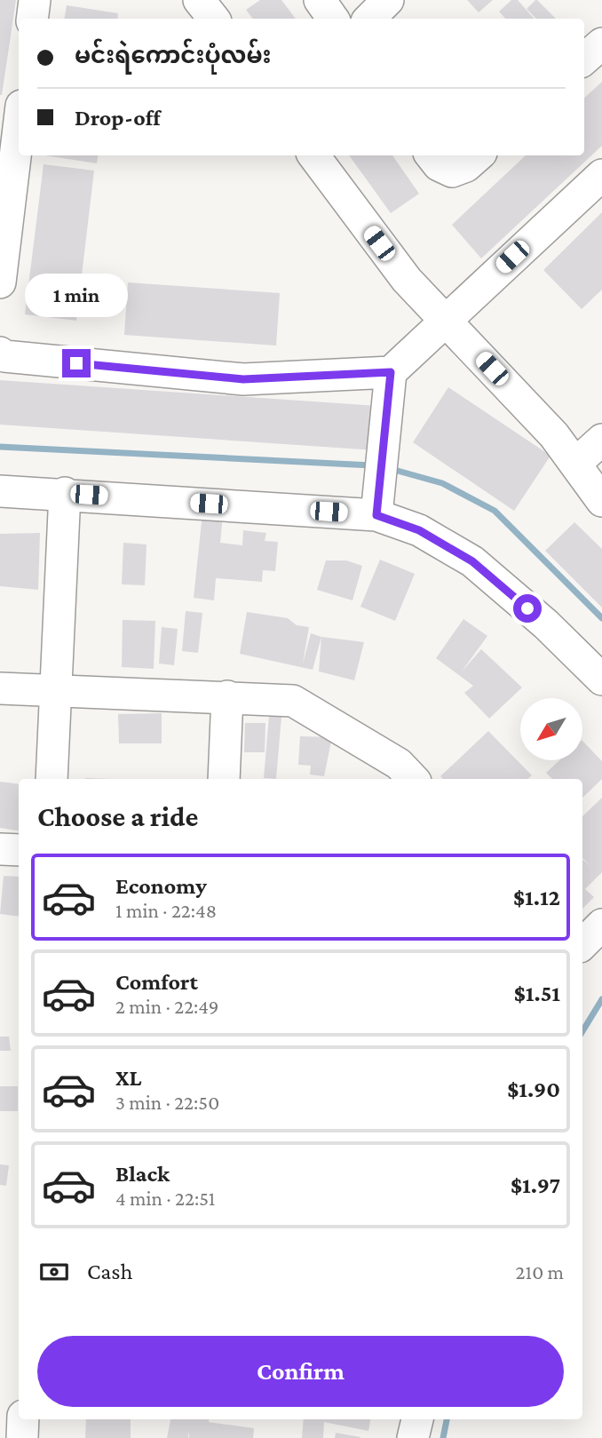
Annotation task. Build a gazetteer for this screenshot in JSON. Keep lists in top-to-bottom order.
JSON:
{
  "north": "bottom left",
  "page": {
    "banner": ["မင်းရဲကောင်းပုံလမ်း", "Drop-off"],
    "bubble": "1 min",
    "heading": "Choose a ride",
    "list": [
      {
        "name": "Economy",
        "note": "1 min · 22:48",
        "value": "$1.12"
      },
      {
        "name": "Comfort",
        "note": "2 min · 22:49",
        "value": "$1.51"
      },
      {
        "name": "XL",
        "note": "3 min · 22:50",
        "value": "$1.90"
      },
      {
        "name": "Black",
        "note": "4 min · 22:51",
        "value": "$1.97"
      }
    ],
    "pay": ["Cash", "210 m"],
    "buttons": "Confirm"
  }
}
